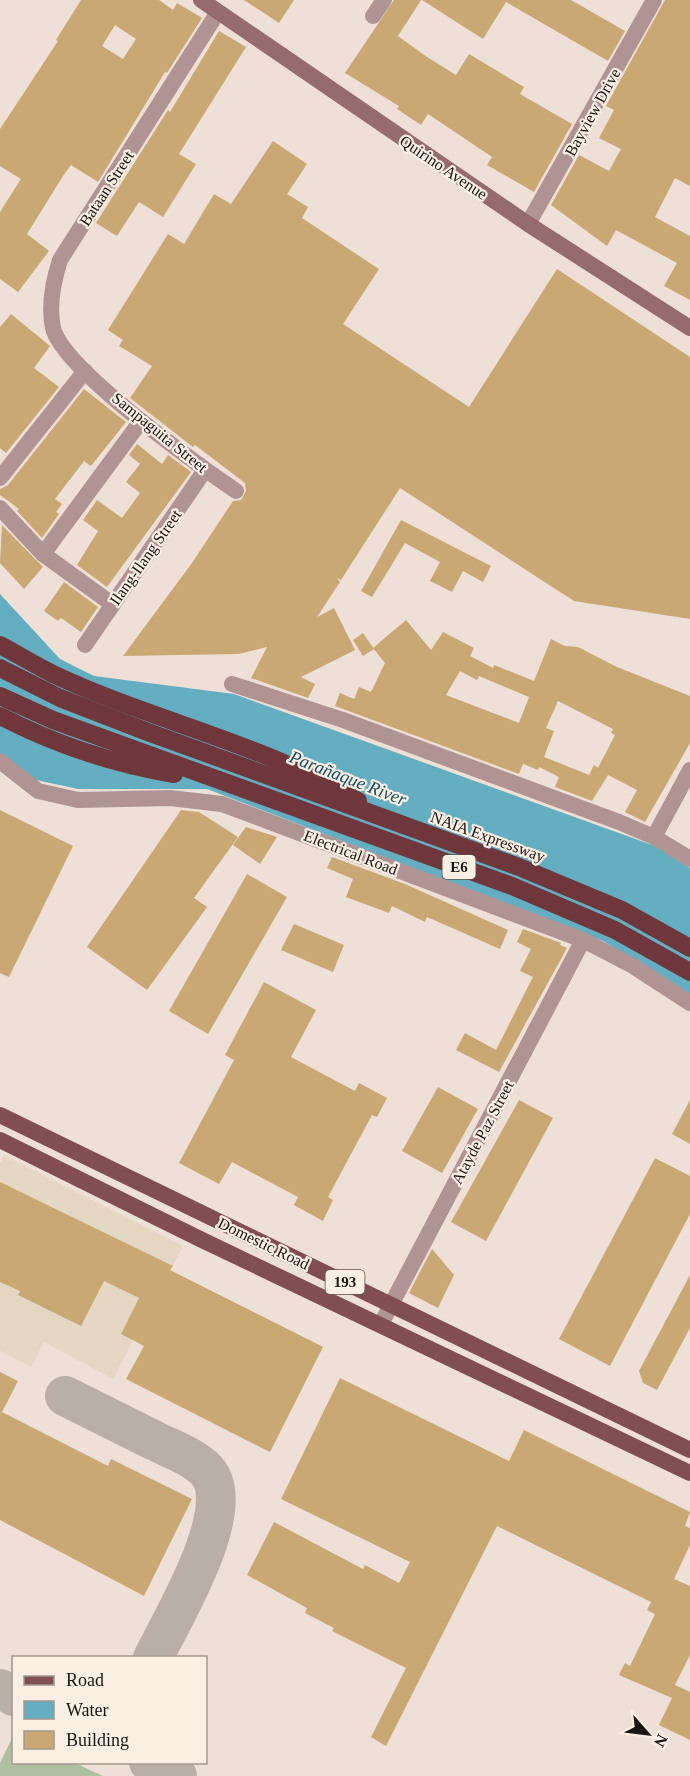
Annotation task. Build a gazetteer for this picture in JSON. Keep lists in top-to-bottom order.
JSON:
{
  "streets": {
    "highway": ["NAIA Expressway", "E6"],
    "main road": ["Quirino Avenue", "Domestic Road", "193"],
    "street": [
      "Bayview Drive",
      "Bataan Street",
      "Sampaguita Street",
      "Ilang-Ilang Street",
      "Electrical Road",
      "Atayde Paz Street"
    ]
  },
  "crossings": [
    ["Bayview Drive", "Quirino Avenue"],
    ["Quirino Avenue", "Bataan Street"],
    ["Bataan Street", "Sampaguita Street"],
    ["Sampaguita Street", "Ilang-Ilang Street"],
    ["Electrical Road", "Atayde Paz Street"],
    ["Atayde Paz Street", "Domestic Road"]
  ],
  "water": ["Parañaque River"],
  "legend": ["Road", "Water", "Building"],
  "north": "bottom right"
}
